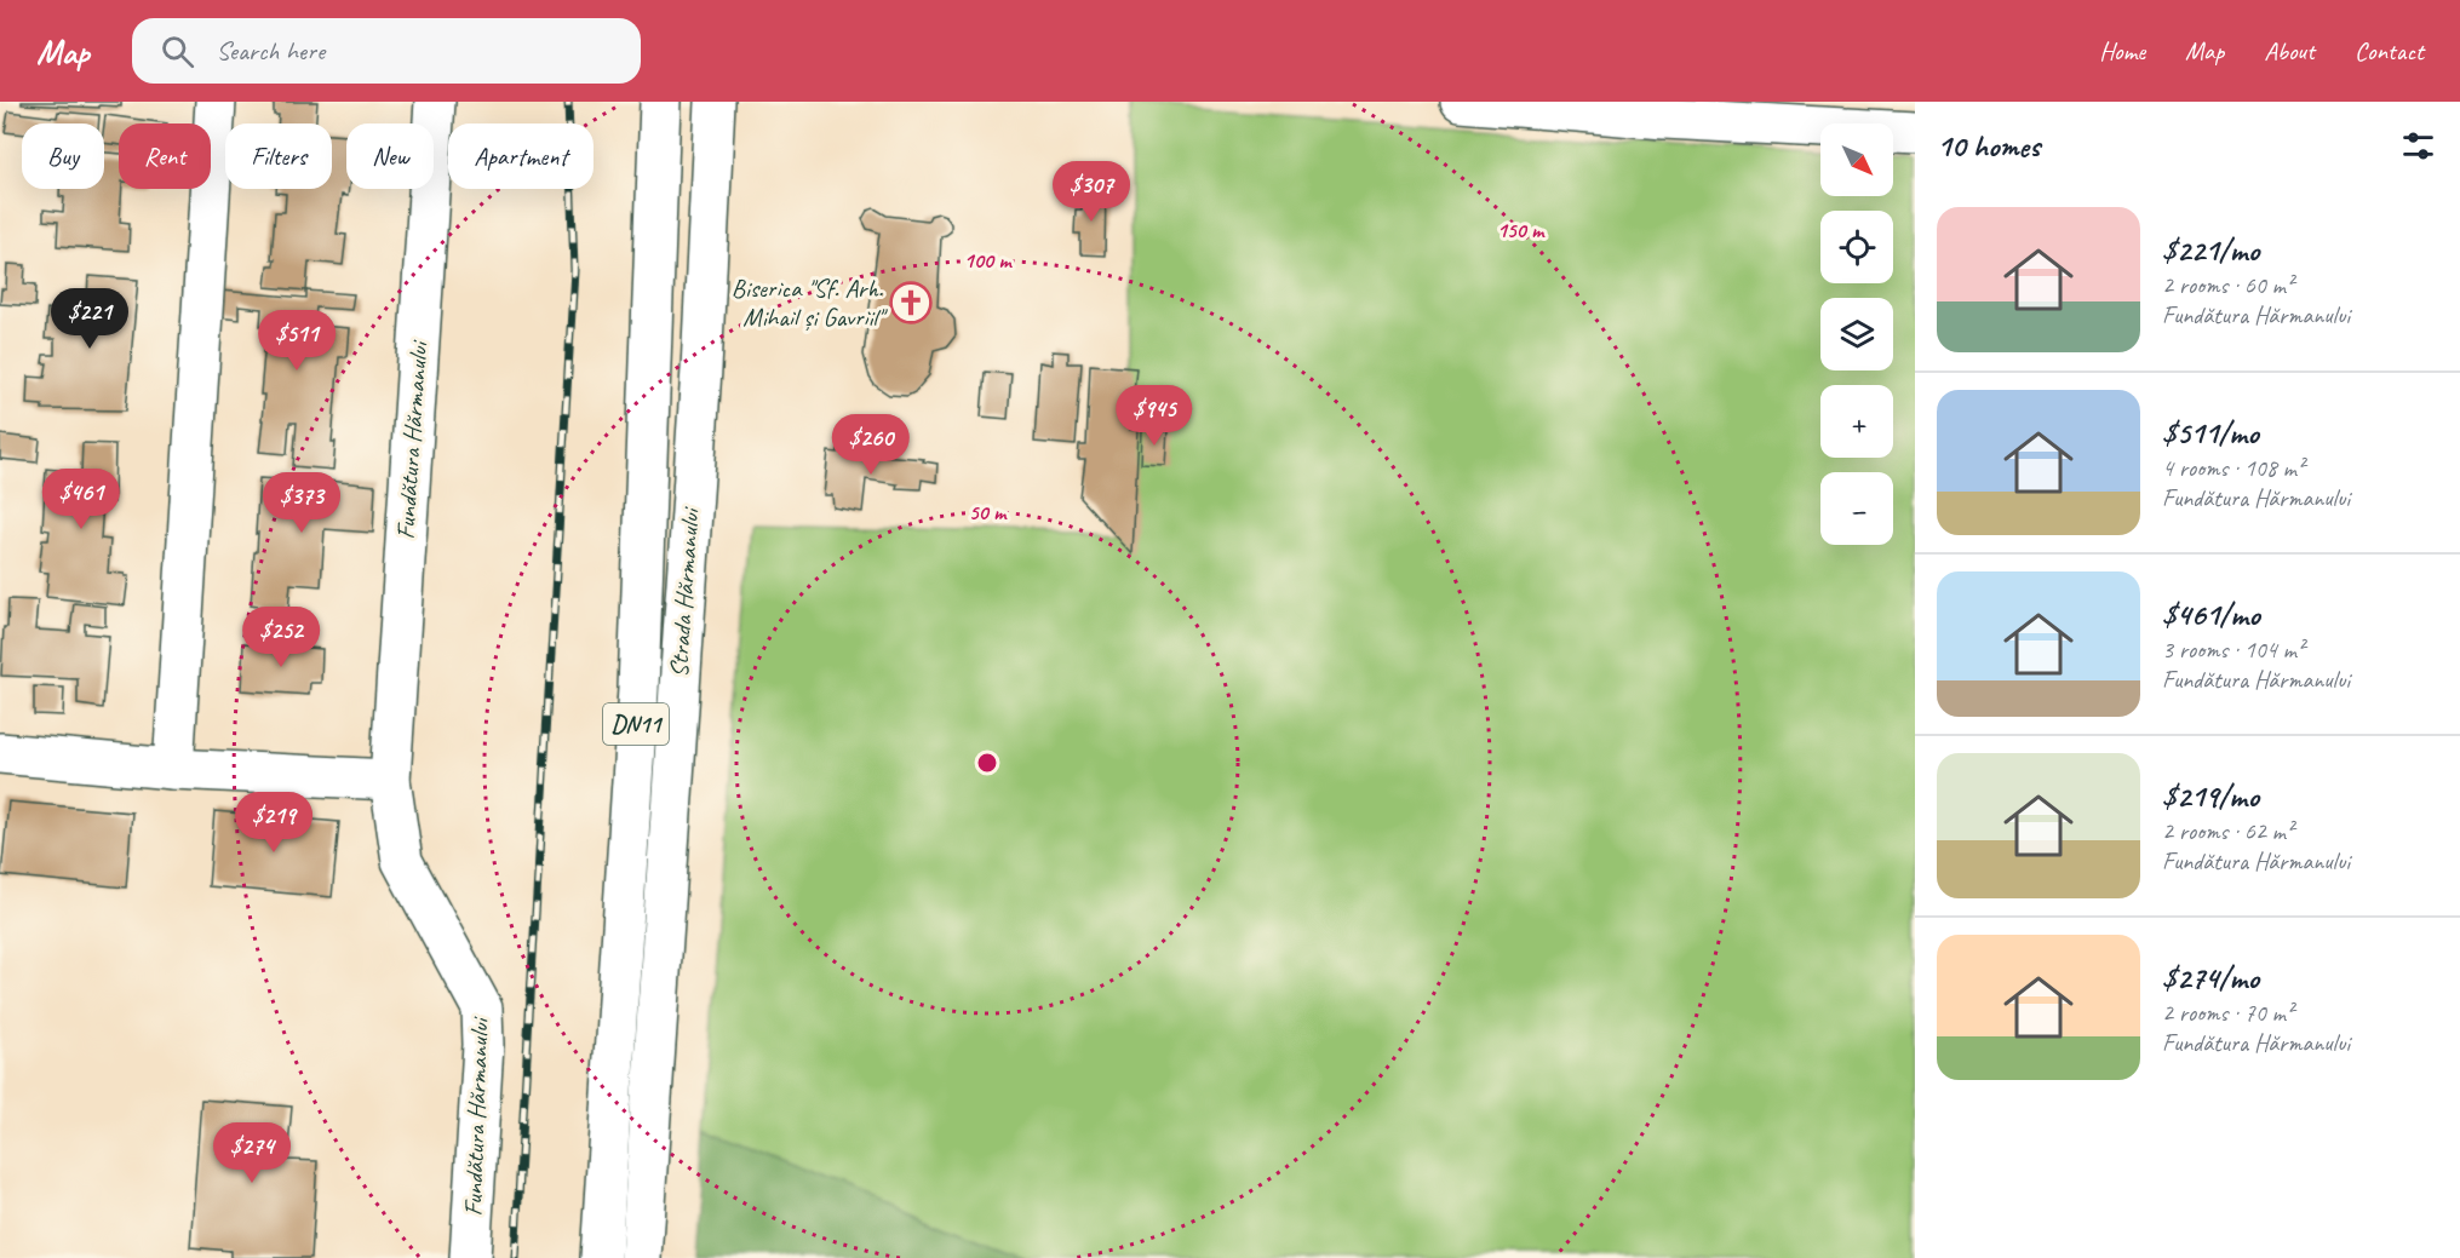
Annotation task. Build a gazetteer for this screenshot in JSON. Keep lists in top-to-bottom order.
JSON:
{
  "streets": {
    "street": ["Fundătura Hărmanului", "Strada Hărmanului", "DN11"]
  },
  "places": {
    "church": ["Biserica \"Sf. Arh. Mihail și Gavriil\""]
  },
  "north": "bottom right",
  "page": {
    "header": "Map",
    "search": "Search here",
    "nav": [
      "Home",
      "Map",
      "About",
      "Contact"
    ],
    "heading": "10 homes",
    "map_buttons": ["+", "−"],
    "chip": [
      "Buy",
      "Rent",
      "Filters",
      "New",
      "Apartment"
    ],
    "price": [
      "$307",
      "$221",
      "$511",
      "$945",
      "$260",
      "$461",
      "$373",
      "$252",
      "$219",
      "$274"
    ],
    "list": [
      {
        "name": "$221/mo",
        "note": "2 rooms · 60 m² · Fundătura Hărmanului"
      },
      {
        "name": "$511/mo",
        "note": "4 rooms · 108 m² · Fundătura Hărmanului"
      },
      {
        "name": "$461/mo",
        "note": "3 rooms · 104 m² · Fundătura Hărmanului"
      },
      {
        "name": "$219/mo",
        "note": "2 rooms · 62 m² · Fundătura Hărmanului"
      },
      {
        "name": "$274/mo",
        "note": "2 rooms · 70 m² · Fundătura Hărmanului"
      }
    ]
  },
  "rings": ["150 m", "100 m", "50 m"]
}
